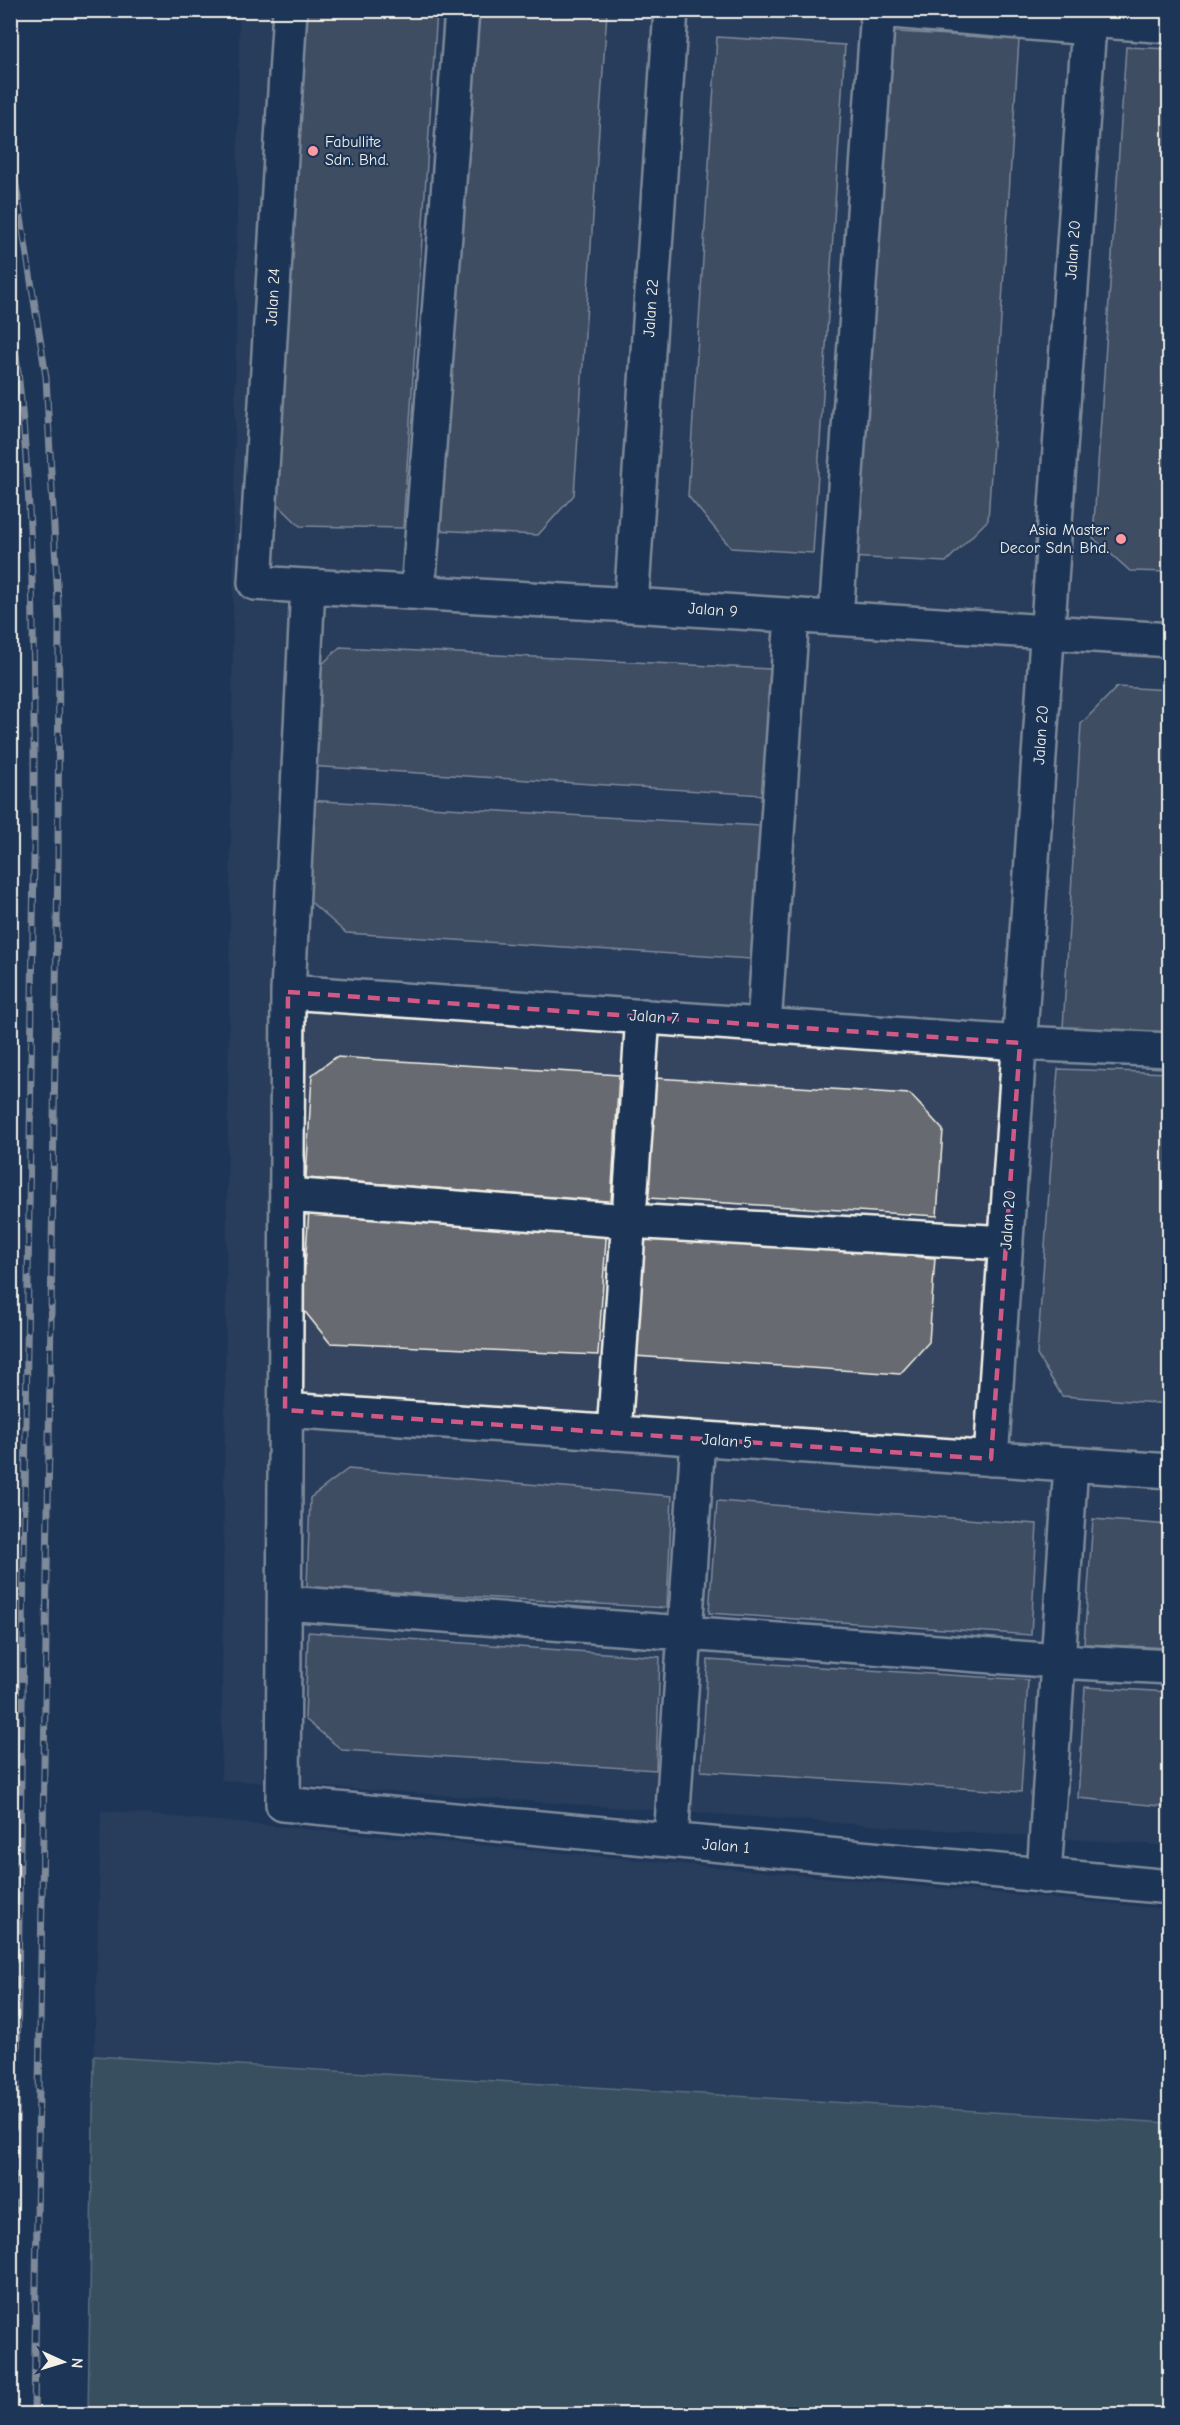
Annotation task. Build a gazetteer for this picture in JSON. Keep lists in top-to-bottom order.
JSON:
{
  "streets": {
    "street": [
      "Jalan 20",
      "Jalan 24",
      "Jalan 22",
      "Jalan 9",
      "Jalan 7",
      "Jalan 5",
      "Jalan 1"
    ]
  },
  "crossings": [
    ["Jalan 20", "Jalan 9"],
    ["Jalan 20", "Jalan 7"],
    ["Jalan 20", "Jalan 5"],
    ["Jalan 24", "Jalan 9"],
    ["Jalan 22", "Jalan 9"]
  ],
  "places": ["Fabullite Sdn. Bhd.", "Asia Master Decor Sdn. Bhd."],
  "north": "right"
}
